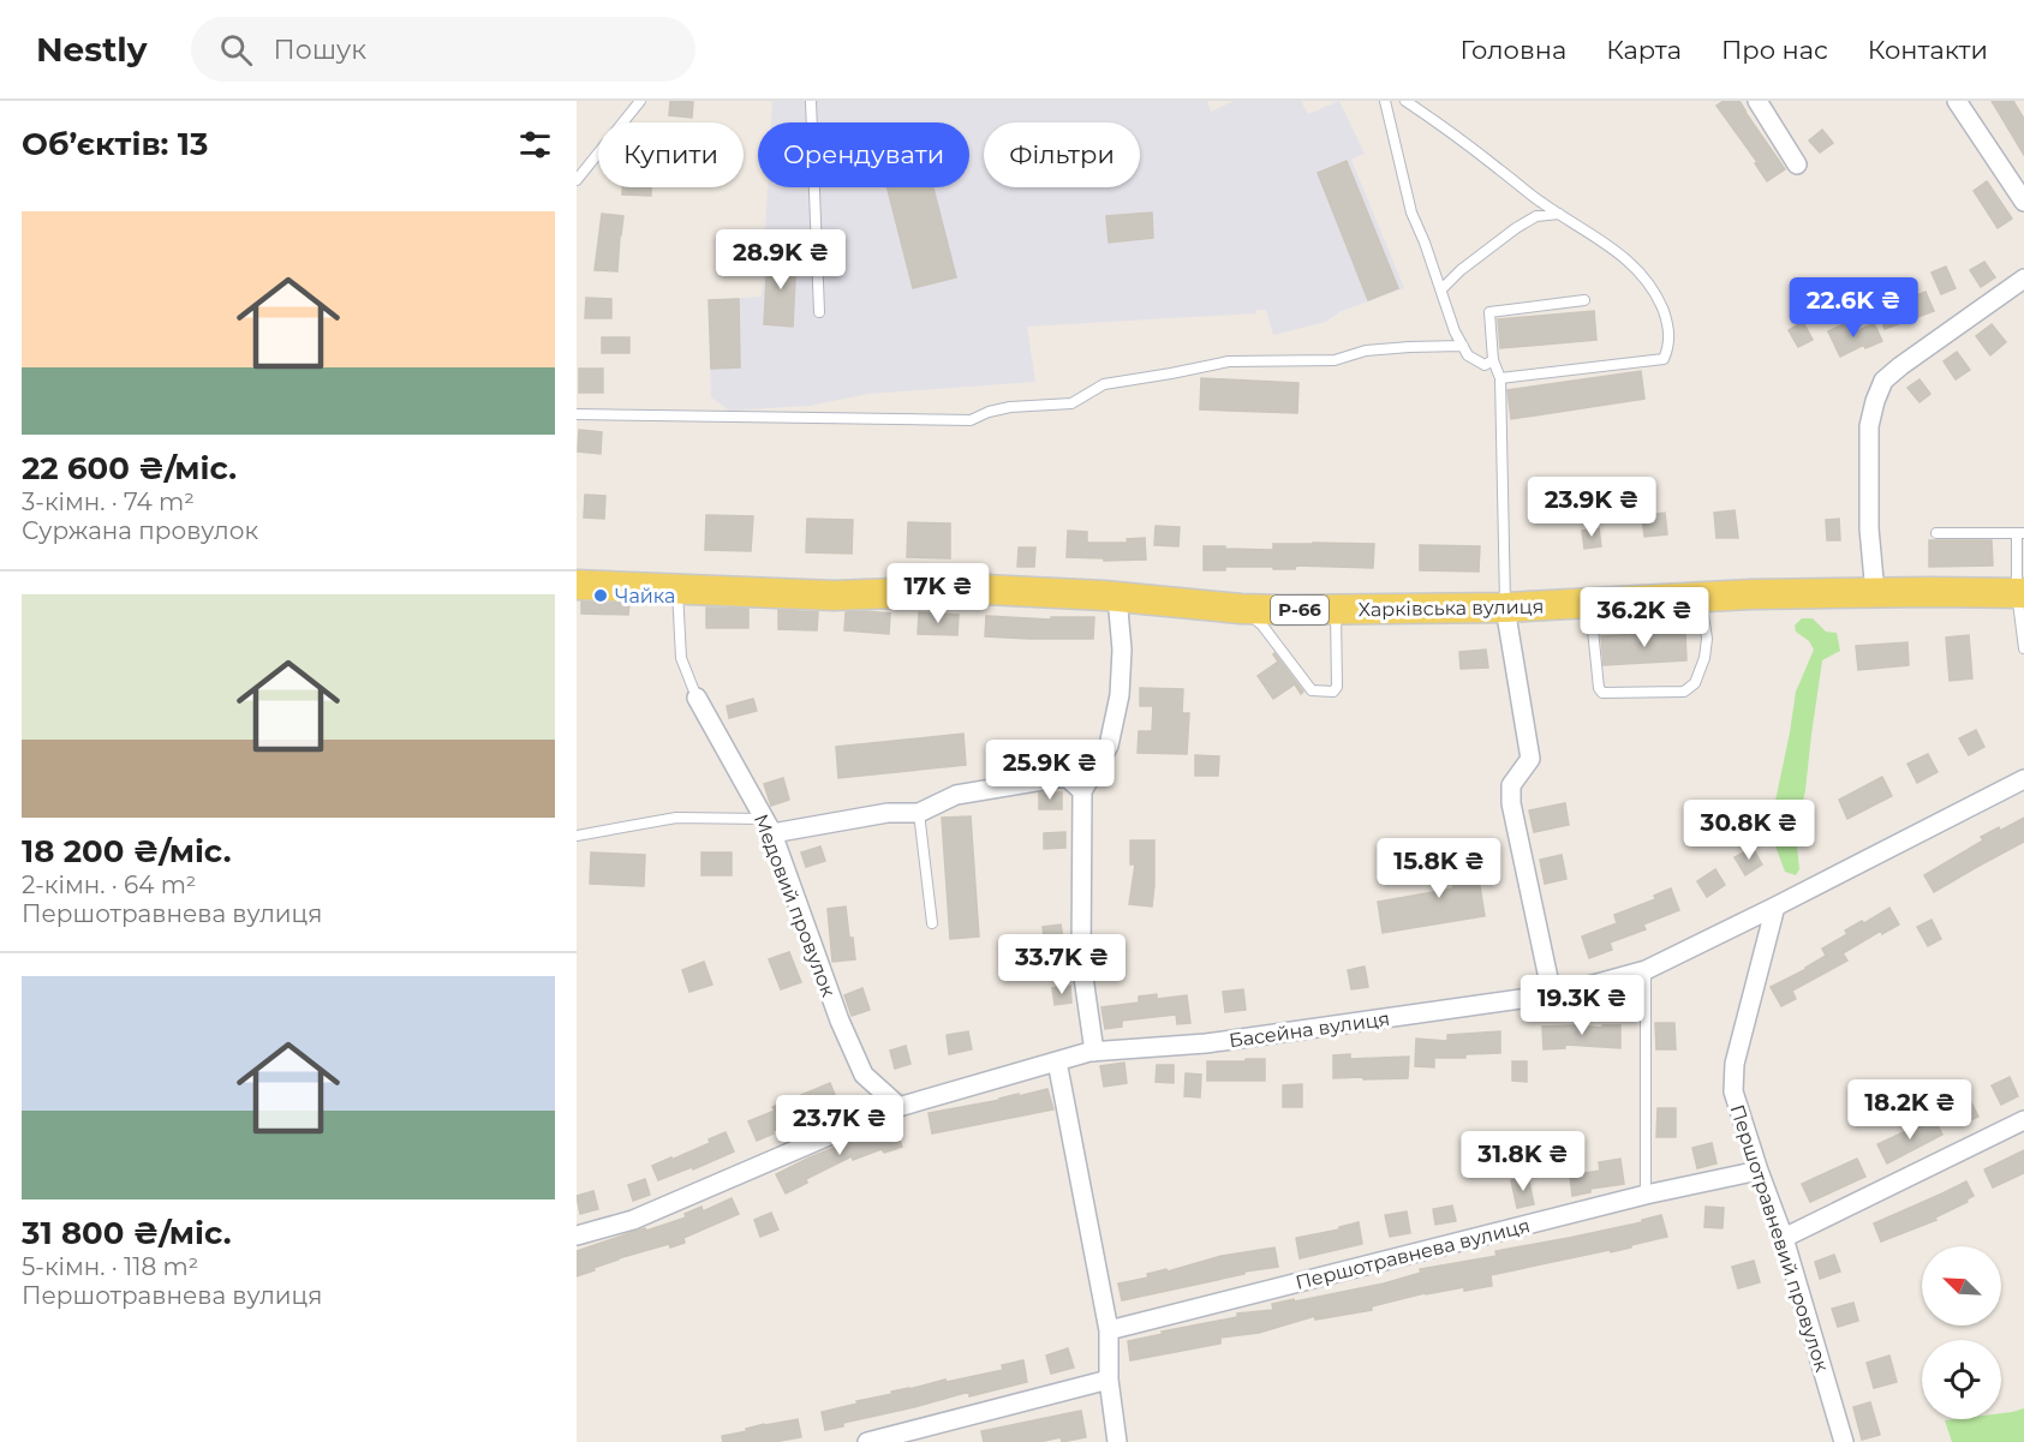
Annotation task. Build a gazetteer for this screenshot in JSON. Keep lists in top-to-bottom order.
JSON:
{
  "streets": {
    "main road": ["Харківська вулиця", "Р-66"],
    "street": [
      "Медовий провулок",
      "Басейна вулиця",
      "Першотравневий провулок",
      "Першотравнева вулиця"
    ]
  },
  "crossings": [
    ["Медовий провулок", "Басейна вулиця"],
    ["Басейна вулиця", "Першотравневий провулок"],
    ["Першотравневий провулок", "Першотравнева вулиця"]
  ],
  "places": ["Чайка"],
  "north": "top left",
  "page": {
    "header": "Nestly",
    "search": "Пошук",
    "nav": [
      "Головна",
      "Карта",
      "Про нас",
      "Контакти"
    ],
    "heading": "Об’єктів: 13",
    "chip": ["Купити", "Орендувати", "Фільтри"],
    "list": [
      {
        "name": "22 600 ₴/міс.",
        "note": "3-кімн. · 74 m² · Суржана провулок"
      },
      {
        "name": "18 200 ₴/міс.",
        "note": "2-кімн. · 64 m² · Першотравнева вулиця"
      },
      {
        "name": "31 800 ₴/міс.",
        "note": "5-кімн. · 118 m² · Першотравнева вулиця"
      }
    ],
    "price": [
      "28.9K ₴",
      "22.6K ₴",
      "23.9K ₴",
      "17K ₴",
      "36.2K ₴",
      "25.9K ₴",
      "30.8K ₴",
      "15.8K ₴",
      "33.7K ₴",
      "19.3K ₴",
      "18.2K ₴",
      "23.7K ₴",
      "31.8K ₴"
    ]
  }
}
